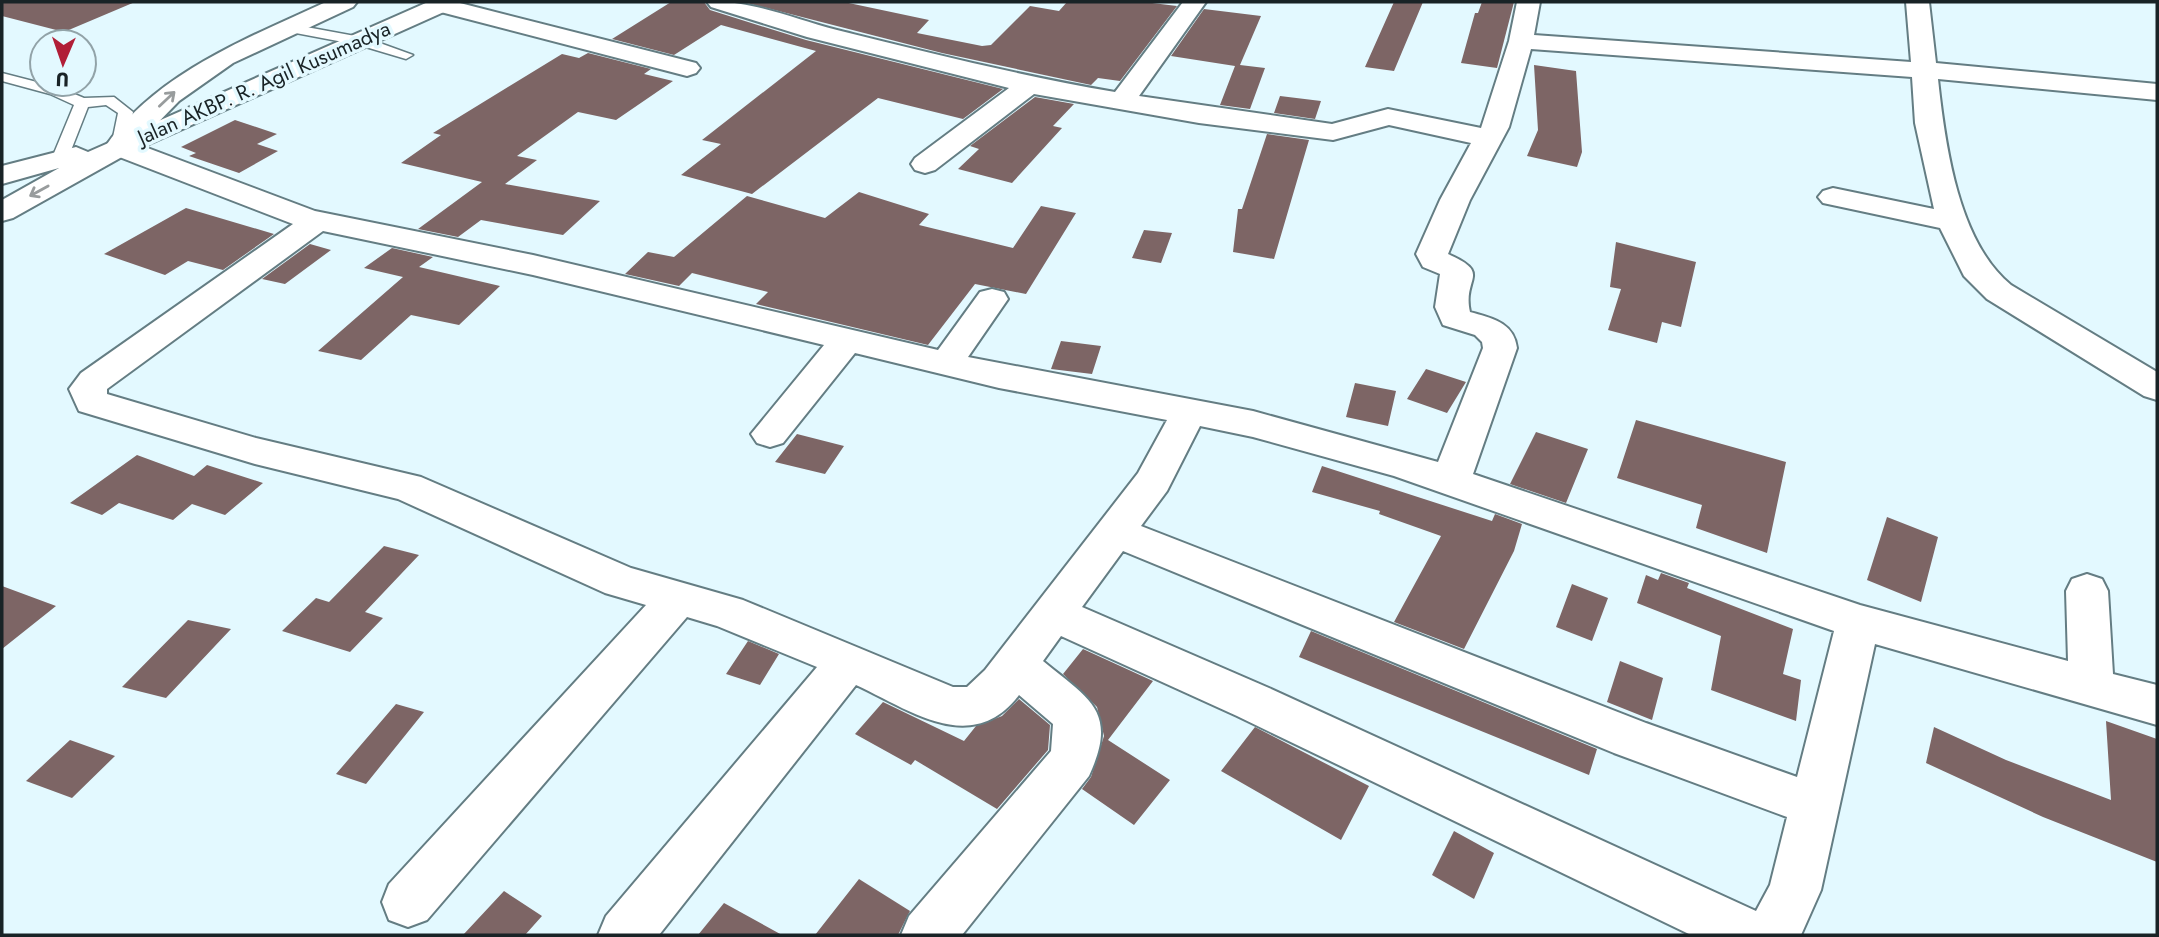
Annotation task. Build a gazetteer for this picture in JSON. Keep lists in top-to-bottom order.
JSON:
{
  "streets": {
    "street": ["Jalan AKBP. R. Agil Kusumadya"]
  },
  "north": "bottom"
}
